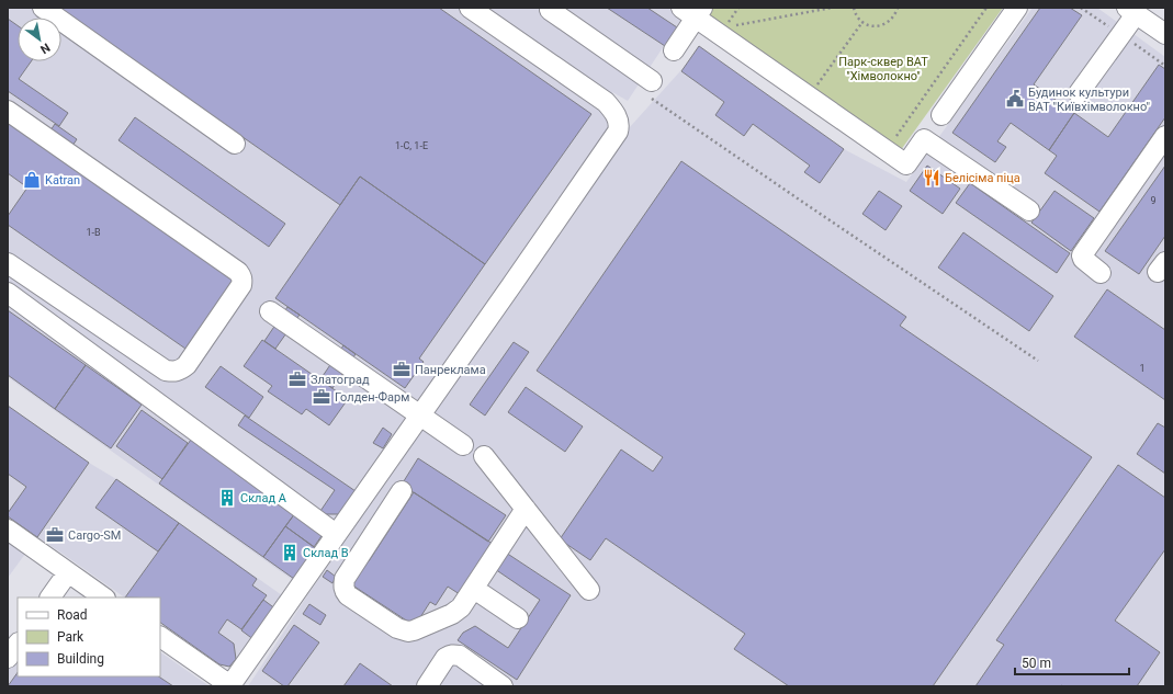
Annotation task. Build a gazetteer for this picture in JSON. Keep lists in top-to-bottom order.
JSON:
{
  "parks": ["Парк-сквер ВАТ \"Хімволокно\""],
  "places": {
    "public building": ["Будинок культури ВАТ \"Київхімволокно\""],
    "restaurant": ["Белісіма піца"],
    "shop": ["Katran"],
    "office": [
      "Панреклама",
      "Златоград",
      "Голден-Фарм",
      "Cargo-SM"
    ],
    "building": ["Склад A", "Склад B"]
  },
  "house_numbers": [
    "1-С, 1-E",
    "9",
    "1-В",
    "1"
  ],
  "legend": ["Road", "Park", "Building"],
  "scale_bar": "50 m",
  "north": "bottom right"
}
